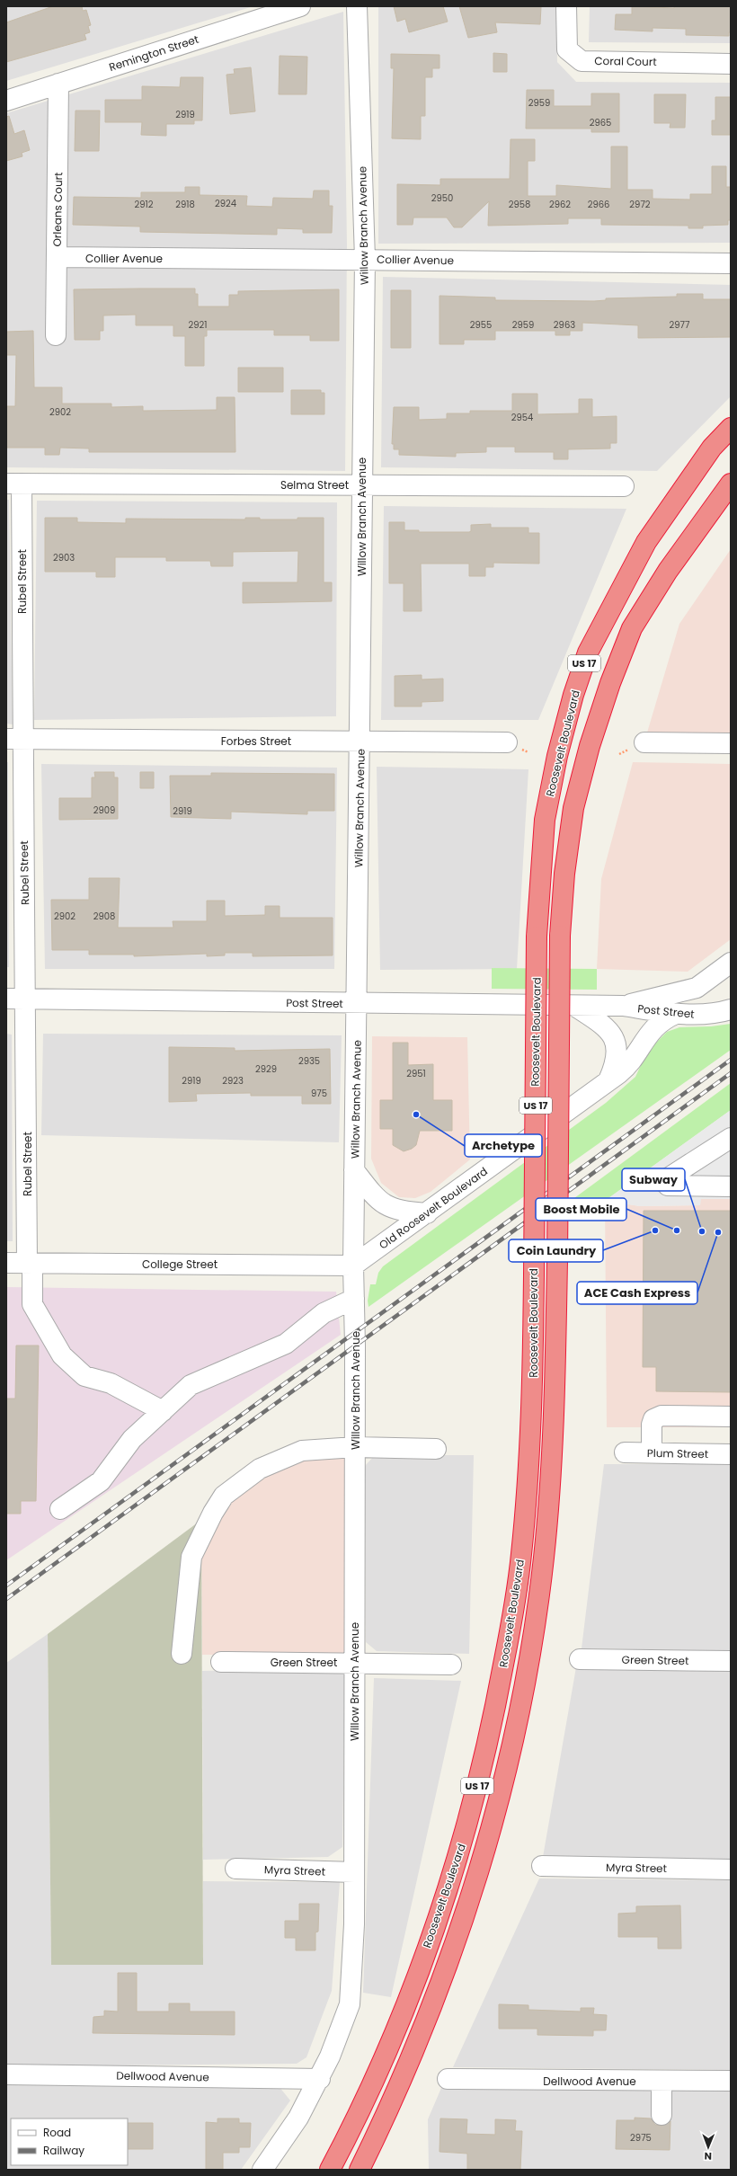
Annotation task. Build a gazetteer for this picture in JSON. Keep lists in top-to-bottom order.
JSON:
{
  "streets": {
    "highway": ["US 17", "Roosevelt Boulevard"],
    "street": [
      "Remington Street",
      "Coral Court",
      "Orleans Court",
      "Willow Branch Avenue",
      "Collier Avenue",
      "Selma Street",
      "Rubel Street",
      "Forbes Street",
      "Post Street",
      "Old Roosevelt Boulevard",
      "College Street",
      "Plum Street",
      "Green Street",
      "Myra Street",
      "Dellwood Avenue"
    ]
  },
  "crossings": [
    ["Remington Street", "Orleans Court"],
    ["Orleans Court", "Collier Avenue"],
    ["Willow Branch Avenue", "Collier Avenue"],
    ["Willow Branch Avenue", "Selma Street"],
    ["Willow Branch Avenue", "Forbes Street"],
    ["Willow Branch Avenue", "Post Street"],
    ["Willow Branch Avenue", "Old Roosevelt Boulevard"],
    ["Willow Branch Avenue", "College Street"],
    ["Willow Branch Avenue", "Green Street"],
    ["Willow Branch Avenue", "Myra Street"],
    ["Willow Branch Avenue", "Dellwood Avenue"],
    ["Selma Street", "Rubel Street"],
    ["Rubel Street", "Forbes Street"],
    ["Rubel Street", "Post Street"],
    ["Rubel Street", "College Street"],
    ["Post Street", "Old Roosevelt Boulevard"],
    ["Old Roosevelt Boulevard", "College Street"]
  ],
  "places": [
    "Archetype",
    "Coin Laundry",
    "Boost Mobile",
    "Subway",
    "ACE Cash Express"
  ],
  "house_numbers": [
    "2959",
    "2919",
    "2965",
    "2950",
    "2924",
    "2912",
    "2918",
    "2958",
    "2962",
    "2966",
    "2972",
    "2921",
    "2955",
    "2959",
    "2963",
    "2977",
    "2902",
    "2954",
    "2903",
    "2909",
    "2919",
    "2902",
    "2908",
    "2935",
    "2929",
    "2951",
    "2919",
    "2923",
    "975",
    "2975"
  ],
  "legend": ["Road", "Railway"],
  "north": "bottom"
}
